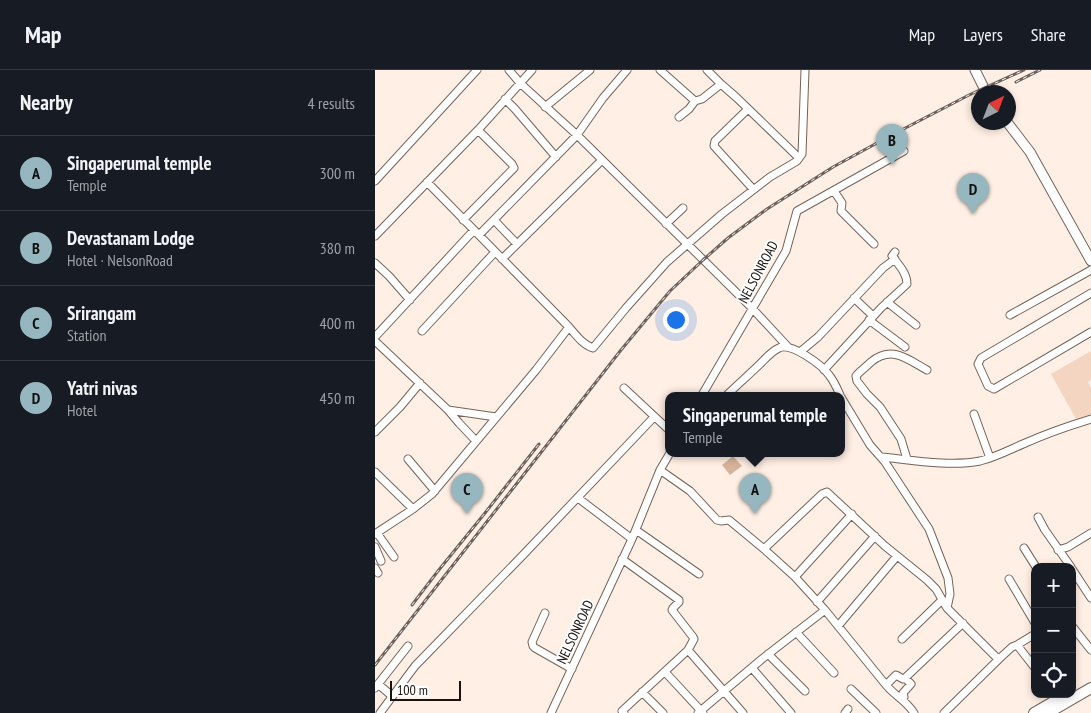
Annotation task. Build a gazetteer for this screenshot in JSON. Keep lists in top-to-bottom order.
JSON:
{
  "streets": {
    "street": ["NELSONROAD"]
  },
  "scale_bar": "100 m",
  "north": "top right",
  "page": {
    "header": "Map",
    "nav": ["Map", "Layers", "Share"],
    "heading": ["Nearby", "4 results"],
    "pins": [
      "B",
      "D",
      "A",
      "C"
    ],
    "list": [
      {
        "mark": "A",
        "name": "Singaperumal temple",
        "note": "Temple",
        "value": "300 m"
      },
      {
        "mark": "B",
        "name": "Devastanam Lodge",
        "note": "Hotel · NelsonRoad",
        "value": "380 m"
      },
      {
        "mark": "C",
        "name": "Srirangam",
        "note": "Station",
        "value": "400 m"
      },
      {
        "mark": "D",
        "name": "Yatri nivas",
        "note": "Hotel",
        "value": "450 m"
      }
    ],
    "popup": ["Singaperumal temple", "Temple"],
    "map_buttons": ["+", "−"],
    "scale": "100 m"
  }
}
